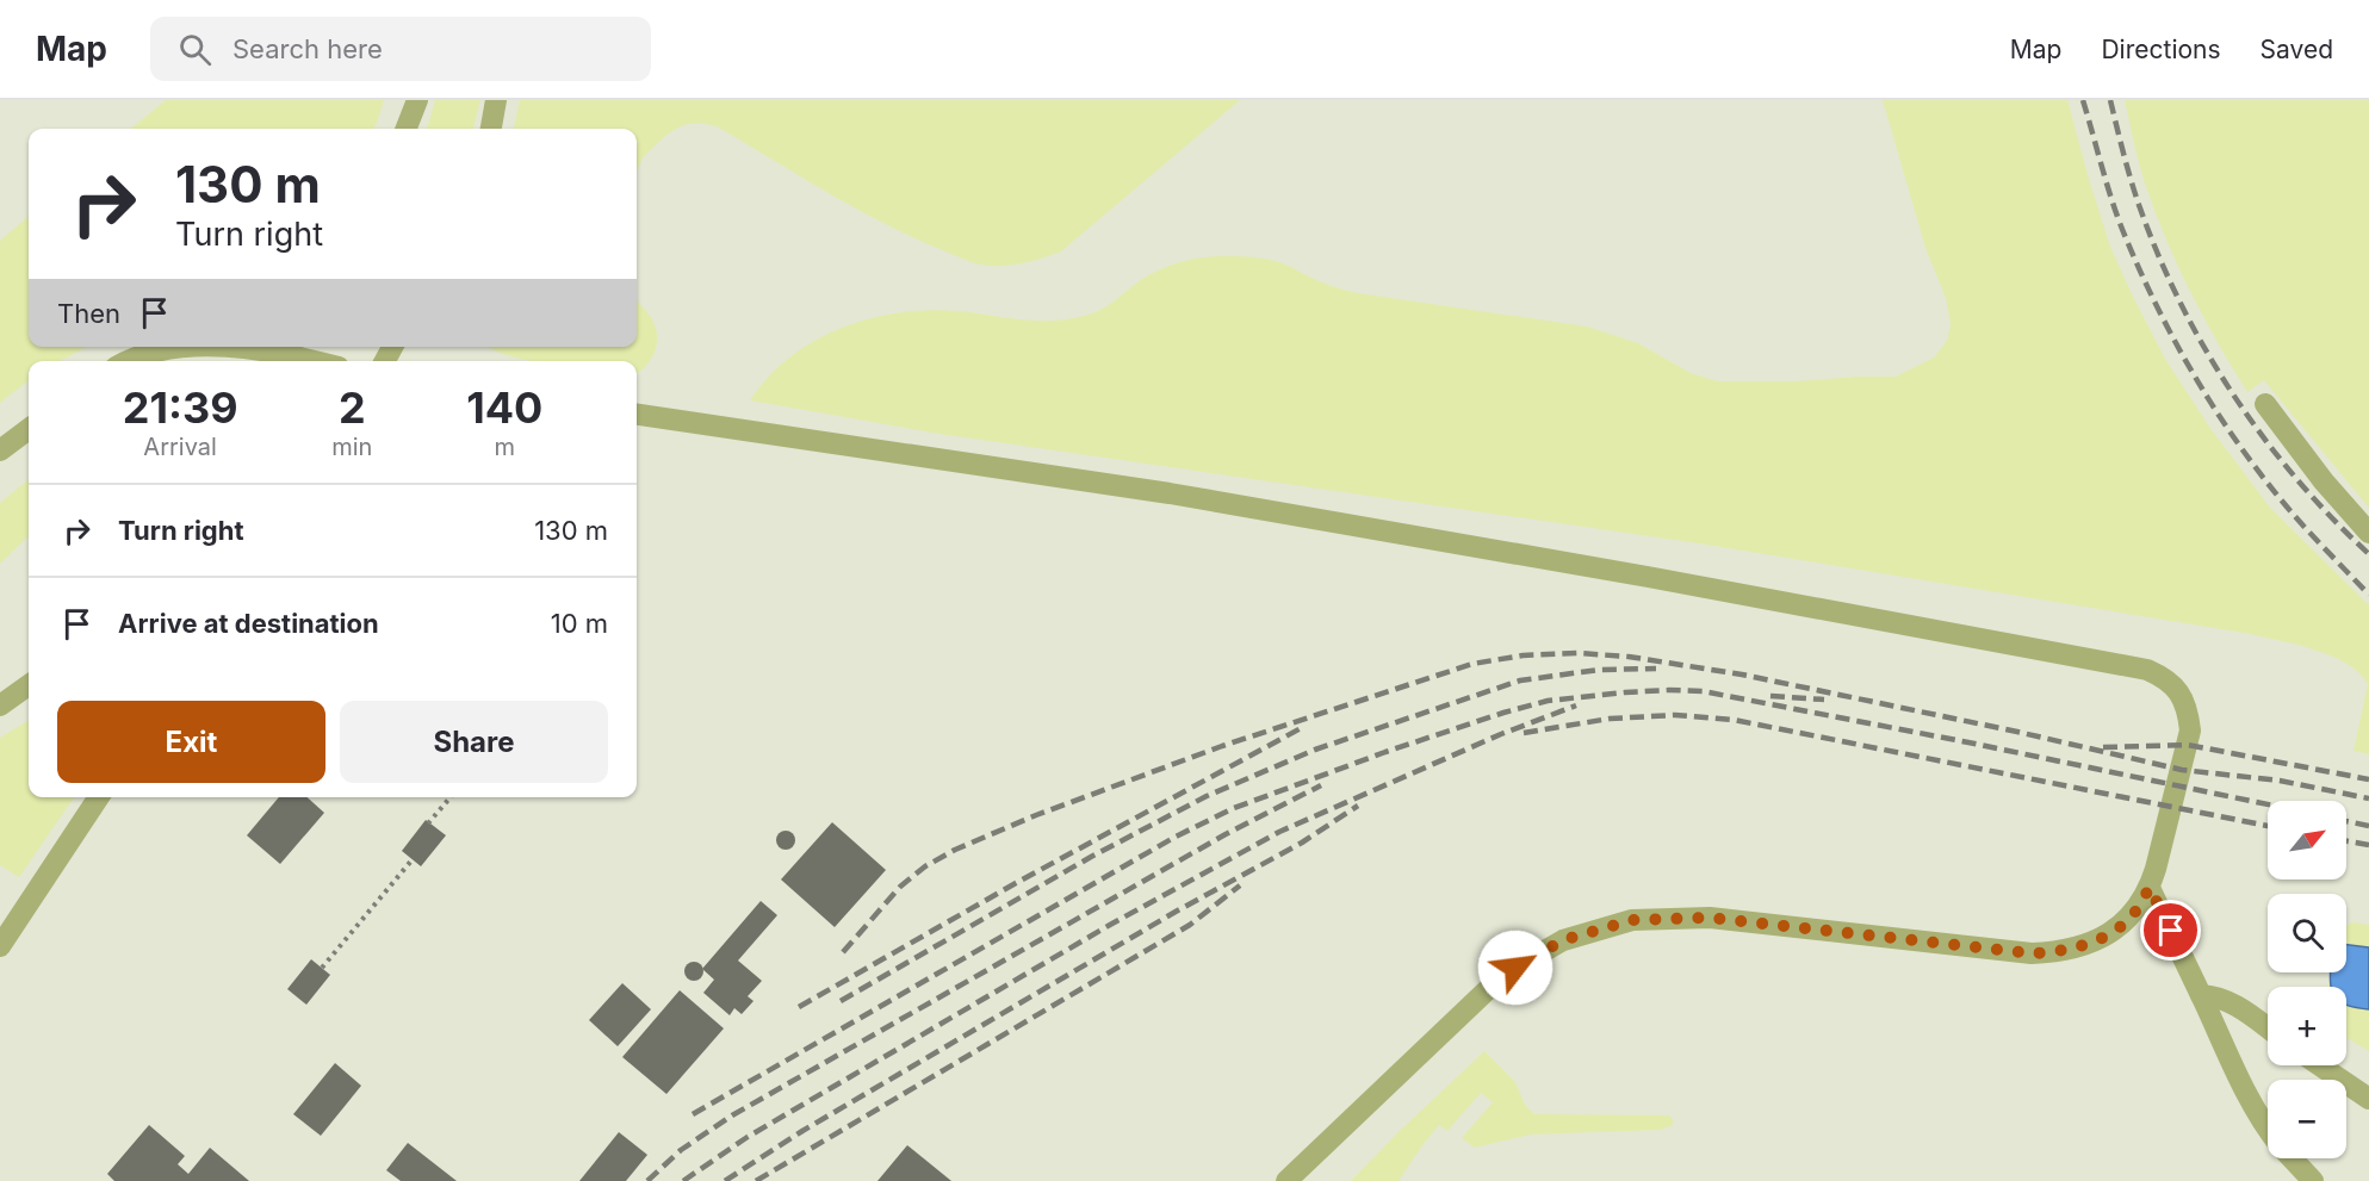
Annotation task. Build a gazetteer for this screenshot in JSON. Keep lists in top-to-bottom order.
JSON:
{
  "north": "top right",
  "page": {
    "header": "Map",
    "search": "Search here",
    "nav": ["Map", "Directions", "Saved"],
    "turn": ["130 m", "Turn right"],
    "then": "Then",
    "eta": [
      "21:39",
      "Arrival",
      "2",
      "min",
      "140",
      "m"
    ],
    "list": [
      {
        "name": "Turn right",
        "value": "130 m"
      },
      {
        "name": "Arrive at destination",
        "value": "10 m"
      }
    ],
    "buttons": ["Exit", "Share"],
    "map_buttons": ["+", "−"]
  }
}
